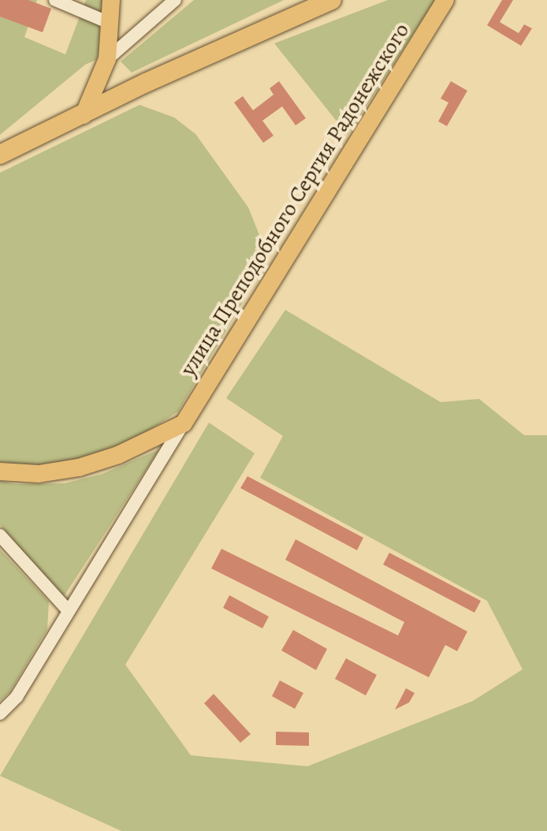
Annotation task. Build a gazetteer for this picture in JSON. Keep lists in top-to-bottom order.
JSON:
{
  "streets": {
    "main road": ["улица Преподобного Сергия Радонежского"]
  }
}
